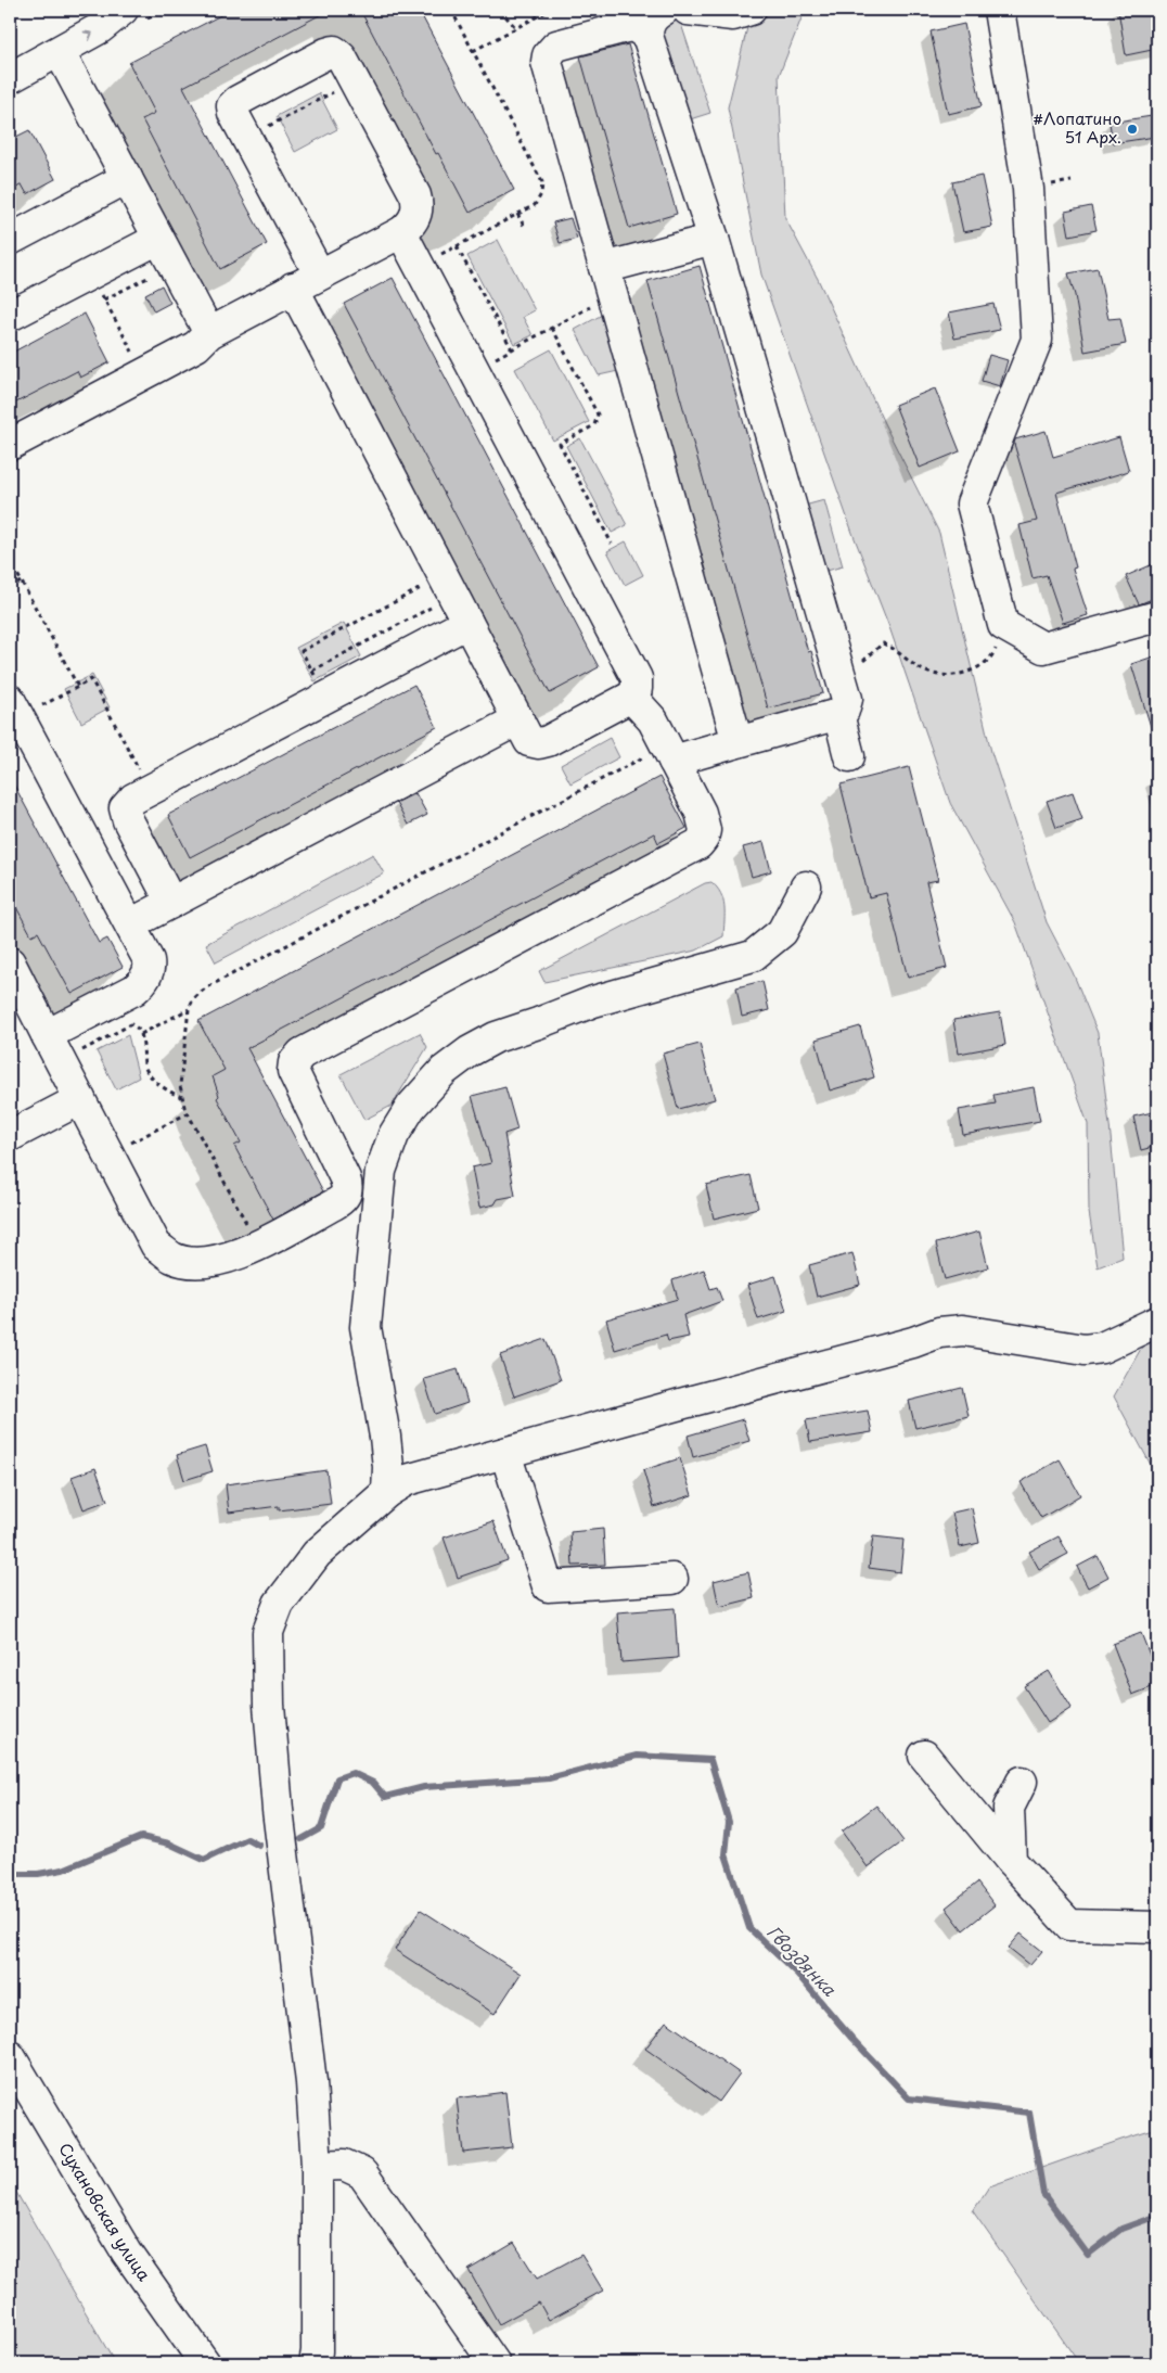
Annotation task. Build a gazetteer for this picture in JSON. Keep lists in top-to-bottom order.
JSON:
{
  "streets": {
    "street": ["Сухановская улица"]
  },
  "water": ["Гвоздянка"],
  "places": ["#Лопатино 51 Арх."]
}
